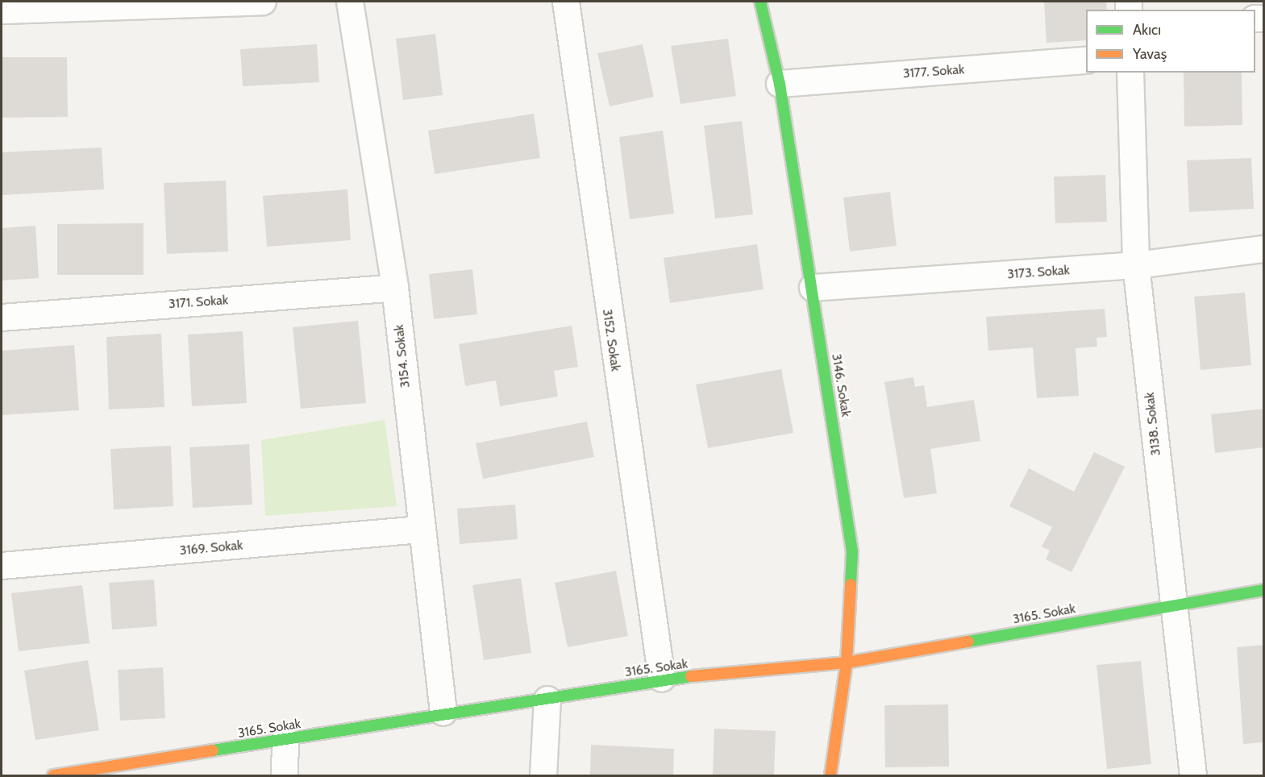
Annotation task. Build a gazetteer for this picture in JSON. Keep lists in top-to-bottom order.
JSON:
{
  "streets": {
    "street": [
      "3177. Sokak",
      "3173. Sokak",
      "3171. Sokak",
      "3152. Sokak",
      "3154. Sokak",
      "3146. Sokak",
      "3138. Sokak",
      "3169. Sokak",
      "3165. Sokak"
    ]
  },
  "crossings": [
    ["3177. Sokak", "3146. Sokak"],
    ["3173. Sokak", "3146. Sokak"],
    ["3173. Sokak", "3138. Sokak"],
    ["3171. Sokak", "3154. Sokak"],
    ["3152. Sokak", "3165. Sokak"],
    ["3154. Sokak", "3169. Sokak"],
    ["3154. Sokak", "3165. Sokak"],
    ["3146. Sokak", "3165. Sokak"],
    ["3138. Sokak", "3165. Sokak"]
  ],
  "legend": ["Akıcı", "Yavaş"]
}
